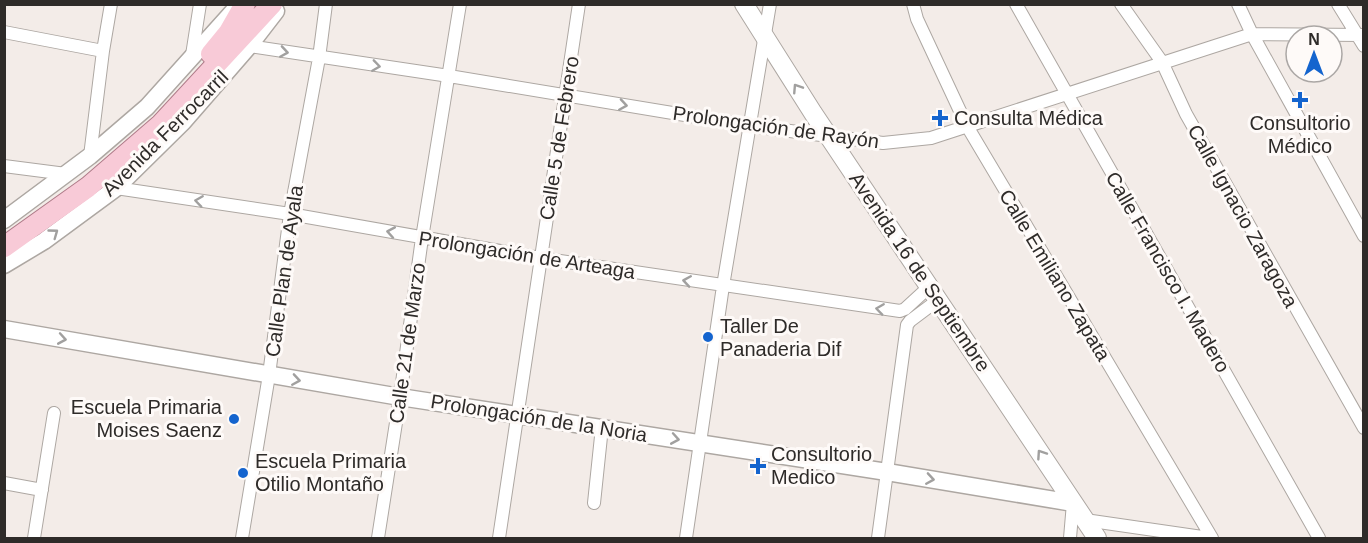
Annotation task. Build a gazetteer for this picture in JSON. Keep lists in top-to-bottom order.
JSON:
{
  "streets": {
    "main road": ["Avenida Ferrocarril", "Avenida 16 de Septiembre"],
    "street": [
      "Prolongación de Rayón",
      "Calle 5 de Febrero",
      "Calle Ignacio Zaragoza",
      "Prolongación de Arteaga",
      "Calle Plan de Ayala",
      "Calle Francisco I. Madero",
      "Calle Emiliano Zapata",
      "Calle 21 de Marzo",
      "Prolongación de la Noria"
    ]
  },
  "crossings": [
    ["Prolongación de Rayón", "Avenida Ferrocarril"],
    ["Prolongación de Rayón", "Calle 5 de Febrero"],
    ["Prolongación de Rayón", "Calle Ignacio Zaragoza"],
    ["Prolongación de Rayón", "Calle Plan de Ayala"],
    ["Prolongación de Rayón", "Avenida 16 de Septiembre"],
    ["Prolongación de Rayón", "Calle Francisco I. Madero"],
    ["Prolongación de Rayón", "Calle Emiliano Zapata"],
    ["Prolongación de Rayón", "Calle 21 de Marzo"],
    ["Avenida Ferrocarril", "Prolongación de Arteaga"],
    ["Calle 5 de Febrero", "Prolongación de Arteaga"],
    ["Calle 5 de Febrero", "Prolongación de la Noria"],
    ["Prolongación de Arteaga", "Calle Plan de Ayala"],
    ["Prolongación de Arteaga", "Avenida 16 de Septiembre"],
    ["Prolongación de Arteaga", "Calle 21 de Marzo"],
    ["Calle Plan de Ayala", "Prolongación de la Noria"],
    ["Avenida 16 de Septiembre", "Prolongación de la Noria"],
    ["Calle 21 de Marzo", "Prolongación de la Noria"]
  ],
  "one_way": ["Prolongación de Arteaga", "Avenida 16 de Septiembre", "Prolongación de la Noria"],
  "places": {
    "health": ["Consultorio Médico", "Consulta Médica", "Consultorio Medico"],
    "other": ["Taller De Panaderia Dif", "Escuela Primaria Moises Saenz", "Escuela Primaria Otilio Montaño"]
  },
  "north": "top"
}
